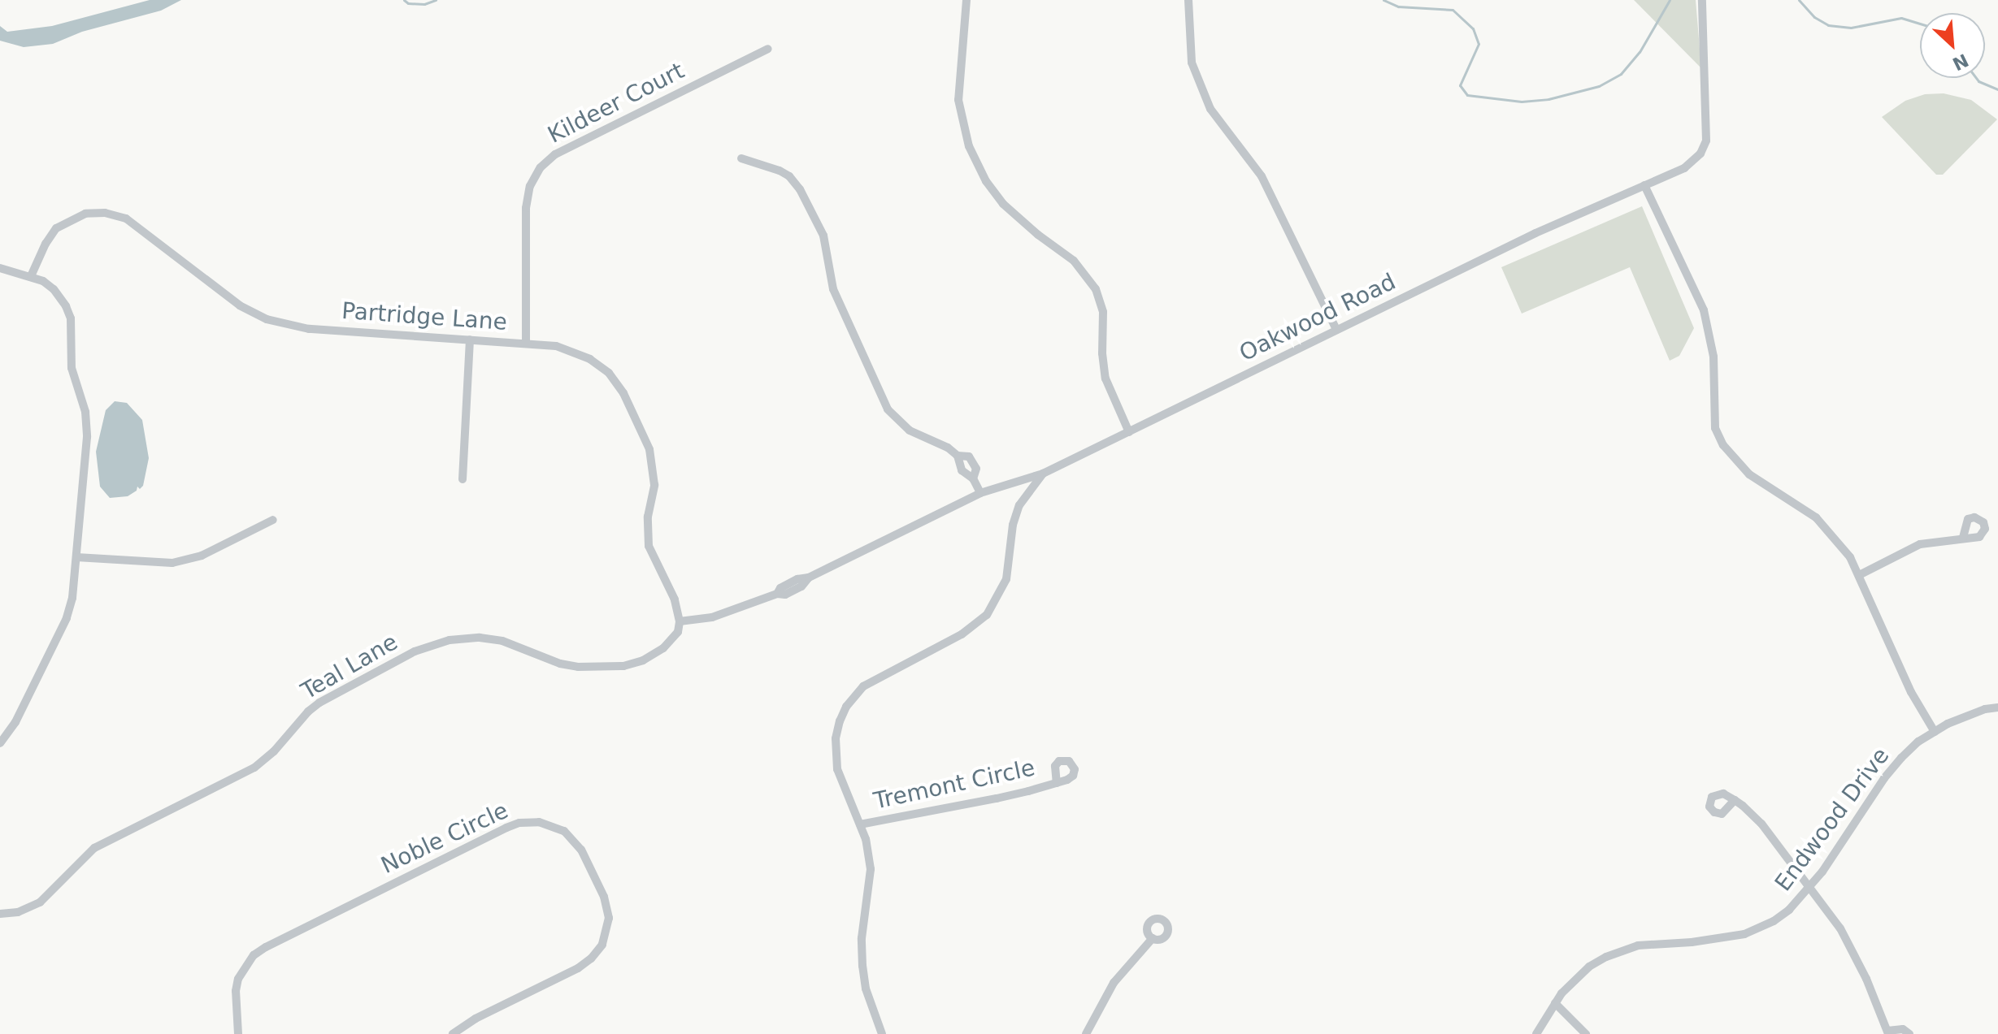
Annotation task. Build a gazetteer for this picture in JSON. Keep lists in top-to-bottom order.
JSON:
{
  "streets": {
    "street": [
      "Kildeer Court",
      "Partridge Lane",
      "Oakwood Road",
      "Teal Lane",
      "Tremont Circle",
      "Endwood Drive",
      "Noble Circle"
    ]
  },
  "crossings": [
    ["Kildeer Court", "Partridge Lane"],
    ["Partridge Lane", "Oakwood Road"],
    ["Partridge Lane", "Teal Lane"],
    ["Oakwood Road", "Teal Lane"]
  ],
  "north": "bottom right"
}
